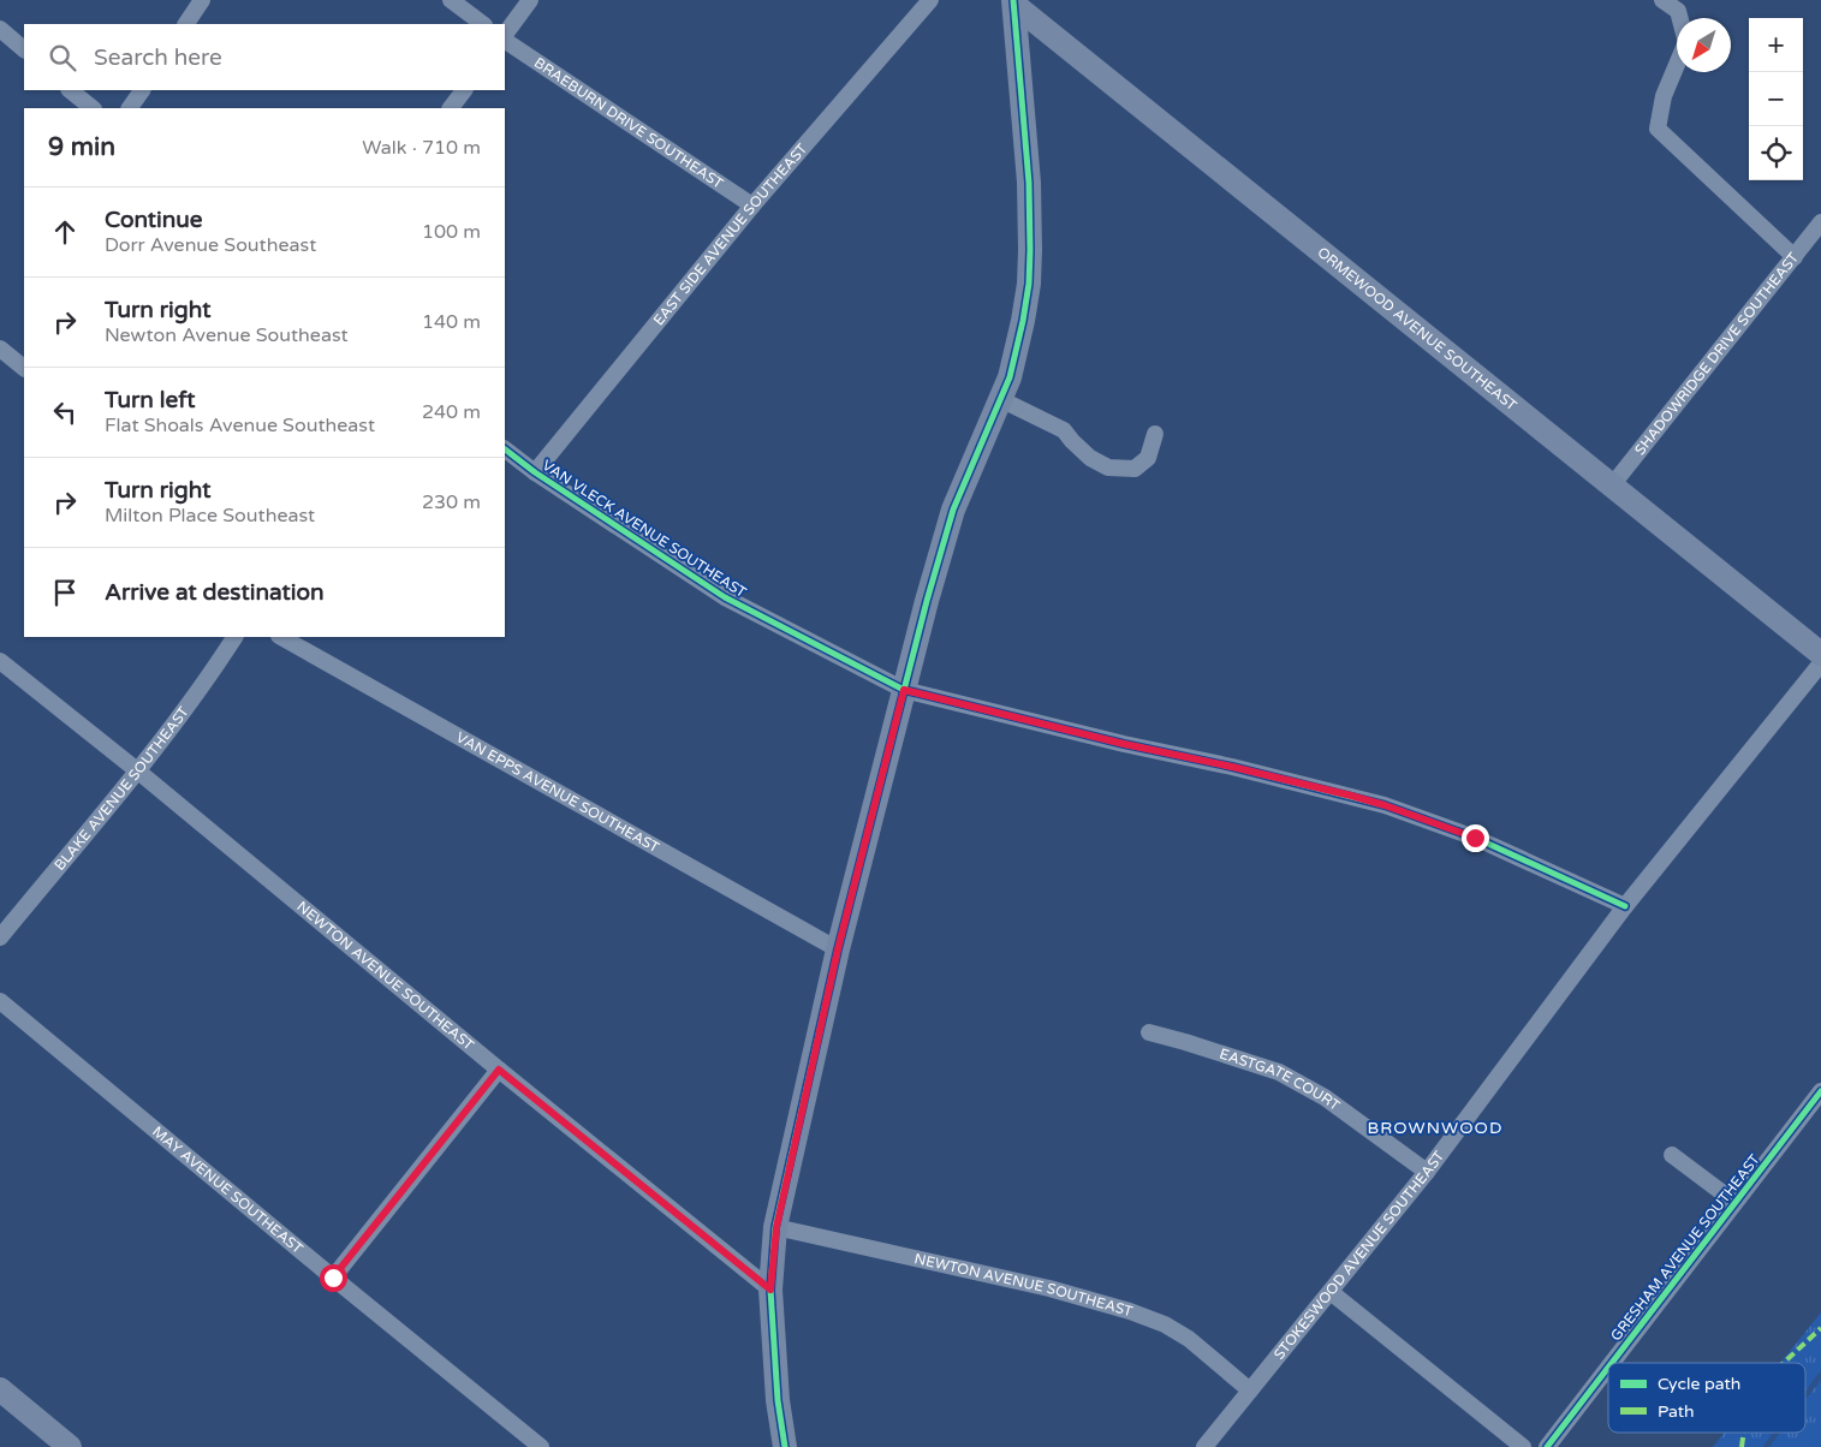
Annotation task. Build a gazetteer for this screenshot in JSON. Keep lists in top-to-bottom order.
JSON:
{
  "streets": {
    "street": [
      "BRAEBURN DRIVE SOUTHEAST",
      "EAST SIDE AVENUE SOUTHEAST",
      "ORMEWOOD AVENUE SOUTHEAST",
      "SHADOWRIDGE DRIVE SOUTHEAST",
      "VAN VLECK AVENUE SOUTHEAST",
      "BLAKE AVENUE SOUTHEAST",
      "VAN EPPS AVENUE SOUTHEAST",
      "NEWTON AVENUE SOUTHEAST",
      "EASTGATE COURT",
      "MAY AVENUE SOUTHEAST",
      "GRESHAM AVENUE SOUTHEAST",
      "STOKESWOOD AVENUE SOUTHEAST"
    ]
  },
  "crossings": [
    ["BRAEBURN DRIVE SOUTHEAST", "EAST SIDE AVENUE SOUTHEAST"],
    ["EAST SIDE AVENUE SOUTHEAST", "VAN VLECK AVENUE SOUTHEAST"],
    ["ORMEWOOD AVENUE SOUTHEAST", "SHADOWRIDGE DRIVE SOUTHEAST"],
    ["VAN VLECK AVENUE SOUTHEAST", "STOKESWOOD AVENUE SOUTHEAST"],
    ["BLAKE AVENUE SOUTHEAST", "NEWTON AVENUE SOUTHEAST"],
    ["NEWTON AVENUE SOUTHEAST", "STOKESWOOD AVENUE SOUTHEAST"],
    ["EASTGATE COURT", "STOKESWOOD AVENUE SOUTHEAST"]
  ],
  "districts": ["BROWNWOOD"],
  "legend": ["Cycle path", "Path"],
  "north": "bottom left",
  "page": {
    "map_buttons": ["+", "−"],
    "search": "Search here",
    "heading": ["9 min", "Walk · 710 m"],
    "list": [
      ["Continue", "Dorr Avenue Southeast", "100 m"],
      ["Turn right", "Newton Avenue Southeast", "140 m"],
      ["Turn left", "Flat Shoals Avenue Southeast", "240 m"],
      ["Turn right", "Milton Place Southeast", "230 m"],
      "Arrive at destination"
    ]
  }
}
